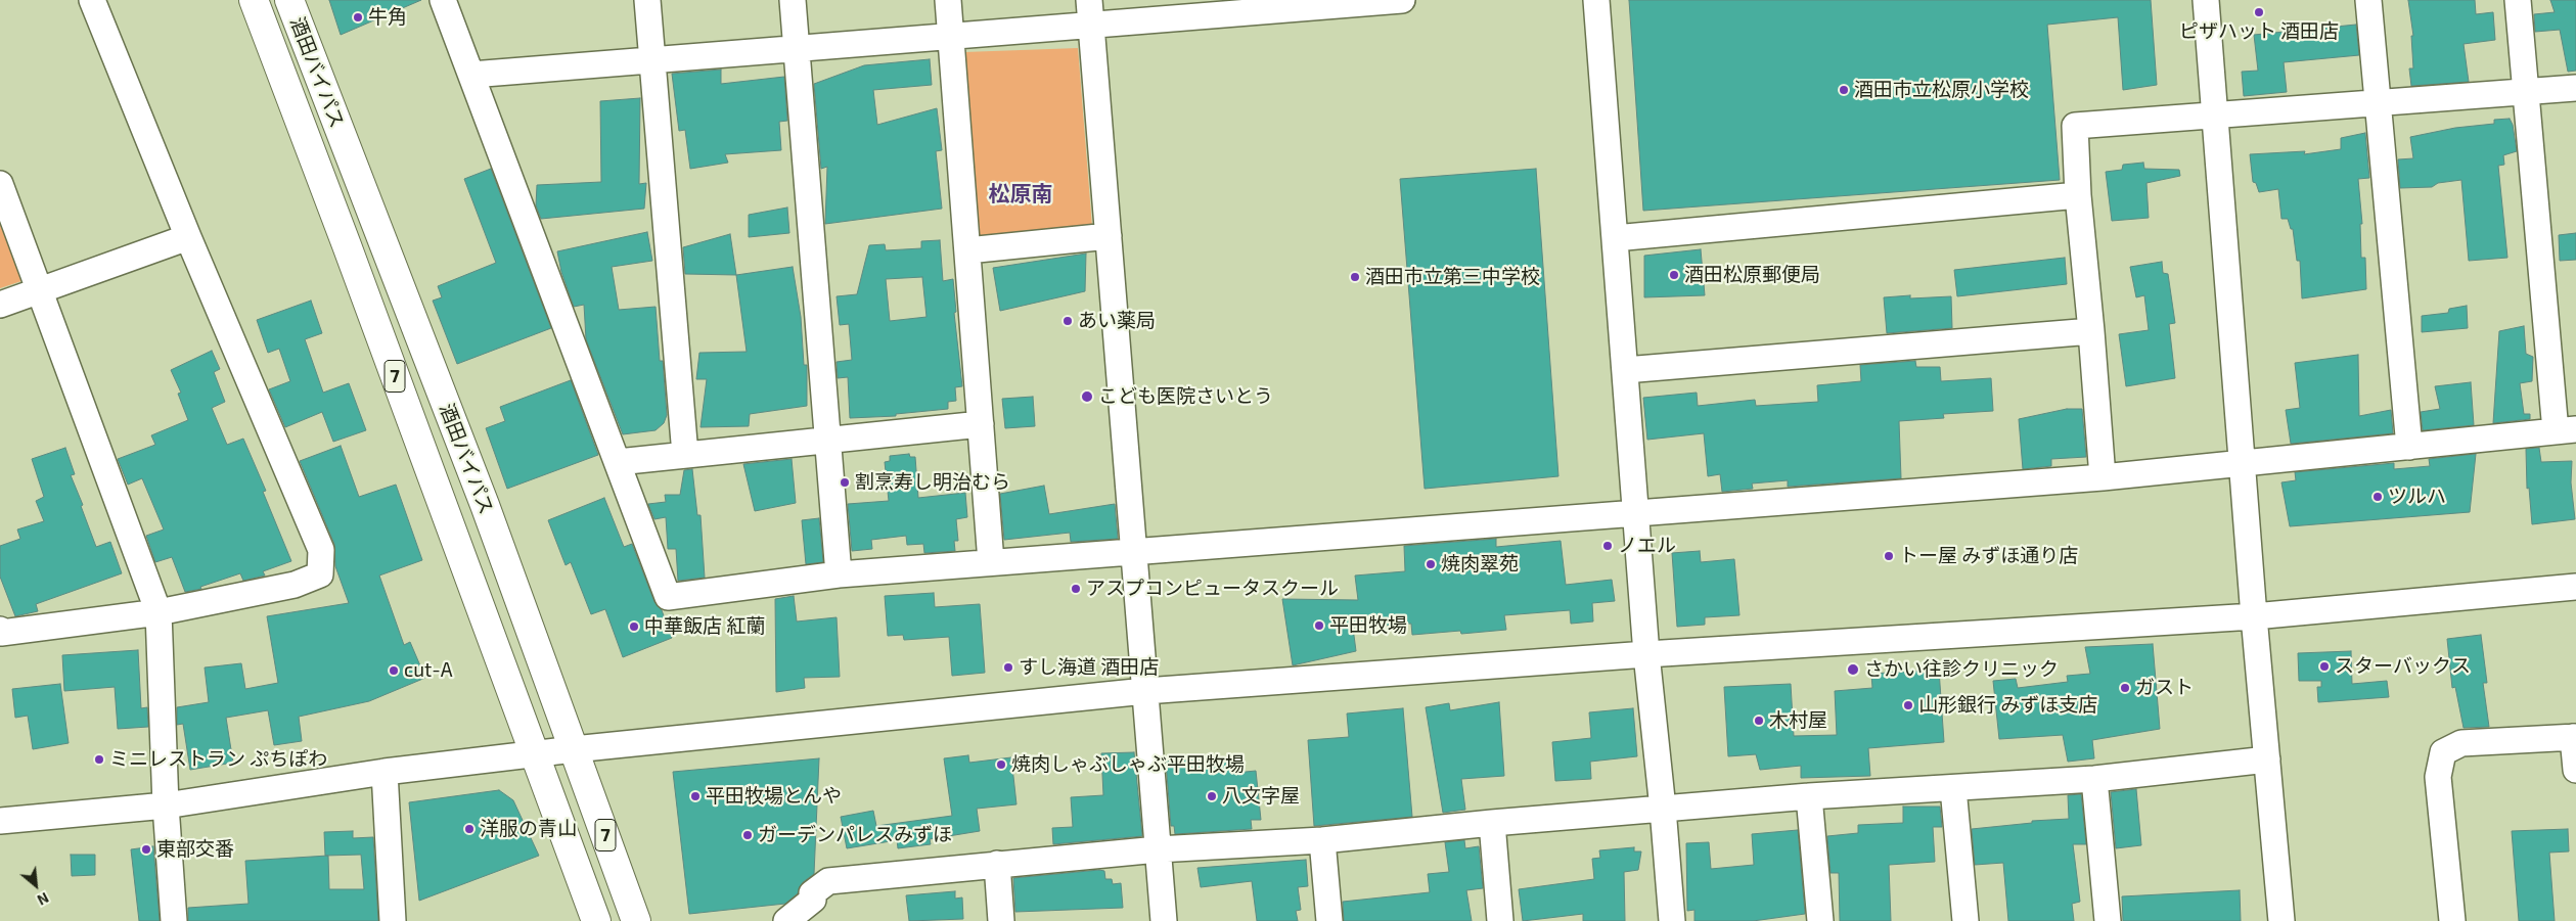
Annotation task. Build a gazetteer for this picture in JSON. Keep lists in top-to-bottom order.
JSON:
{
  "streets": {
    "highway": ["酒田バイパス", "7"]
  },
  "districts": ["松原南"],
  "places": [
    "ピザハット 酒田店",
    "牛角",
    "酒田市立松原小学校",
    "酒田松原郵便局",
    "酒田市立第三中学校",
    "あい薬局",
    "こども医院さいとう",
    "割烹寿し明治むら",
    "ツルハ",
    "ノエル",
    "トー屋 みずほ通り店",
    "焼肉翠苑",
    "アスプコンピュータスクール",
    "平田牧場",
    "中華飯店 紅蘭",
    "スターバックス",
    "すし海道 酒田店",
    "さかい往診クリニック",
    "cut-A",
    "ガスト",
    "山形銀行 みずほ支店",
    "木村屋",
    "ミニレストラン ぷちぽわ",
    "焼肉しゃぶしゃぶ平田牧場",
    "平田牧場とんや",
    "八文字屋",
    "洋服の青山",
    "ガーデンパレスみずほ",
    "東部交番"
  ],
  "north": "bottom right"
}
